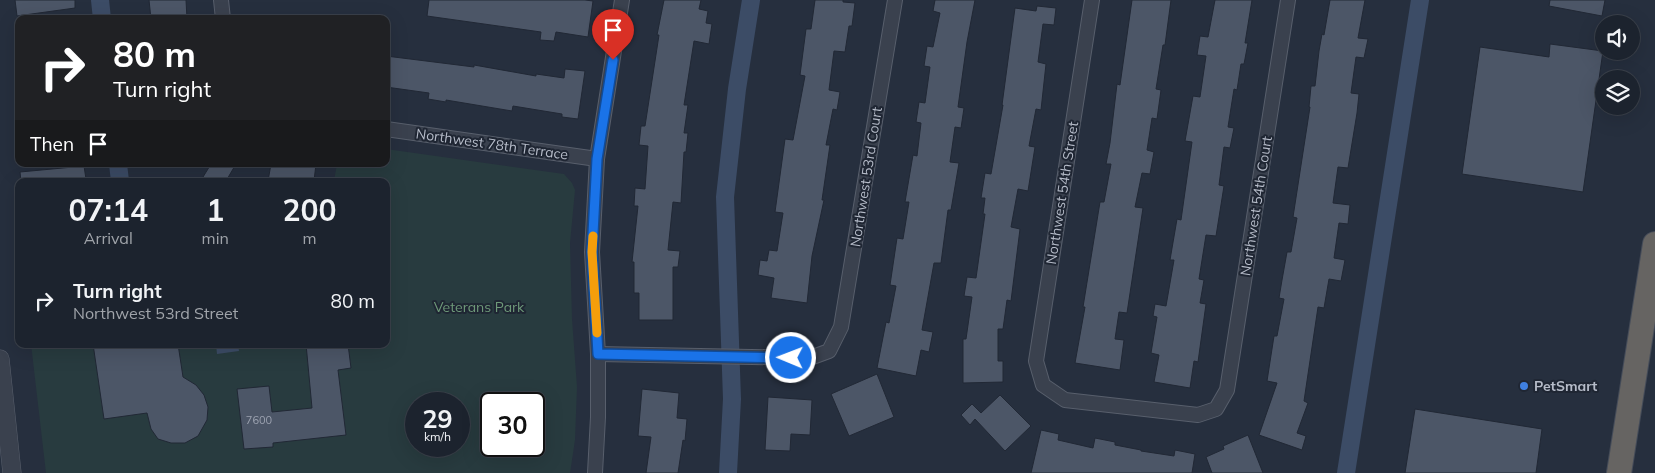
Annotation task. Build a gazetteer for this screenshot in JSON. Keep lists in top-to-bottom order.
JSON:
{
  "streets": {
    "street": [
      "Northwest 78th Terrace",
      "Northwest 53rd Court",
      "Northwest 54th Street",
      "Northwest 54th Court"
    ]
  },
  "crossings": [
    ["Northwest 54th Street", "Northwest 54th Court"]
  ],
  "parks": ["Veterans Park"],
  "places": ["PetSmart"],
  "house_numbers": ["7600"],
  "page": {
    "turn": ["80 m", "Turn right"],
    "then": "Then",
    "eta": [
      "07:14",
      "Arrival",
      "1",
      "min",
      "200",
      "m"
    ],
    "list": [
      {
        "name": "Turn right",
        "note": "Northwest 53rd Street",
        "value": "80 m"
      }
    ],
    "speed": "29 km/h",
    "limit": "30"
  }
}
